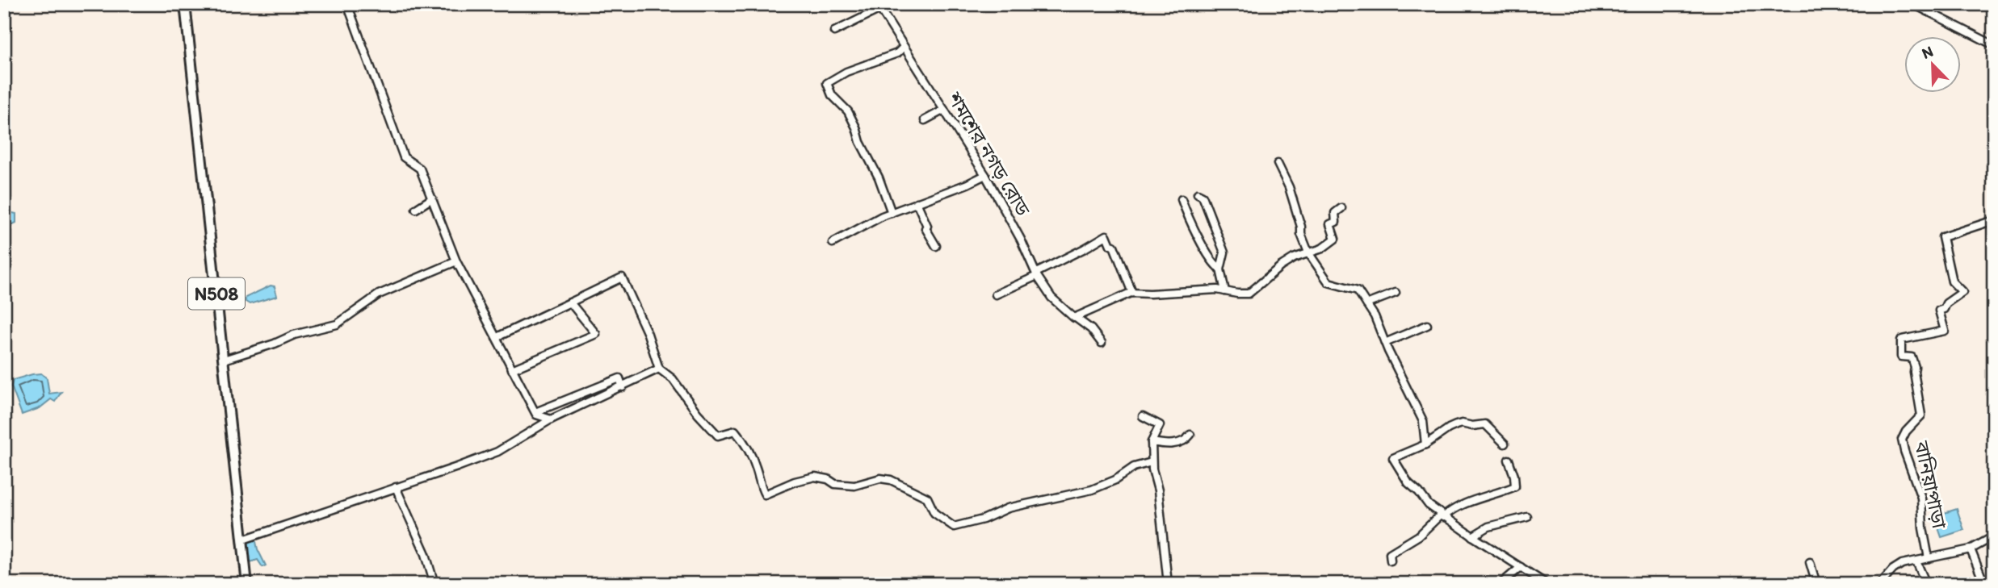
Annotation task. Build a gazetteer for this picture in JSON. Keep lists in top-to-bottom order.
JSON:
{
  "streets": {
    "highway": ["N508"],
    "street": ["শমশের নগড় রোড", "বানিয়াপাড়া"]
  },
  "north": "top left"
}
